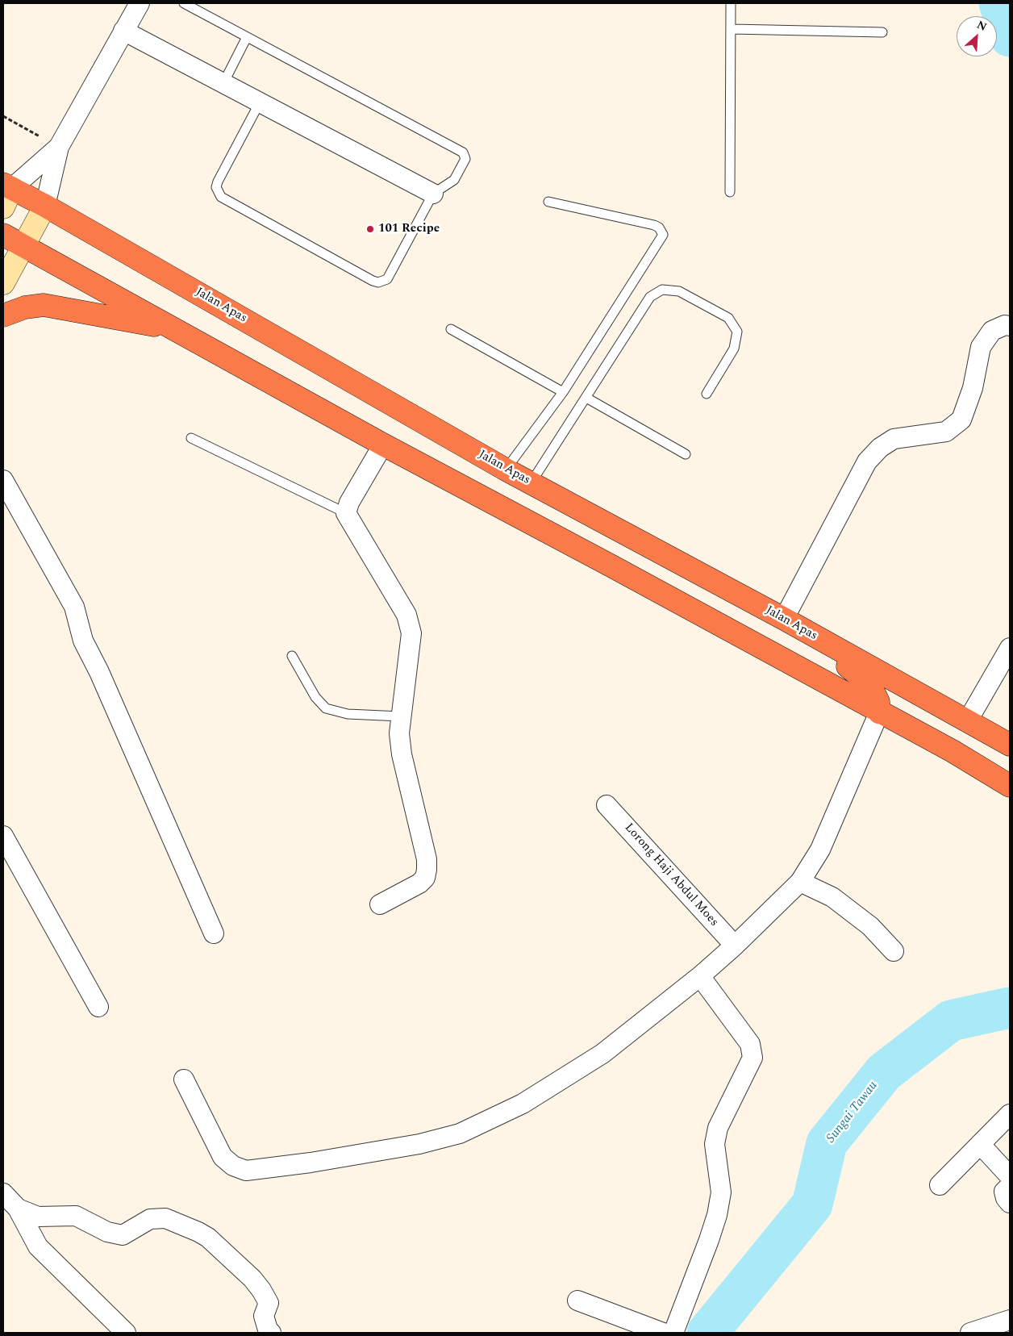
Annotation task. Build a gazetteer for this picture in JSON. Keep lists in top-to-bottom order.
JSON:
{
  "streets": {
    "highway": ["Jalan Apas"],
    "street": ["Lorong Haji Abdul Moes"]
  },
  "water": ["Sungai Tawau"],
  "places": ["101 Recipe"],
  "north": "top right"
}
